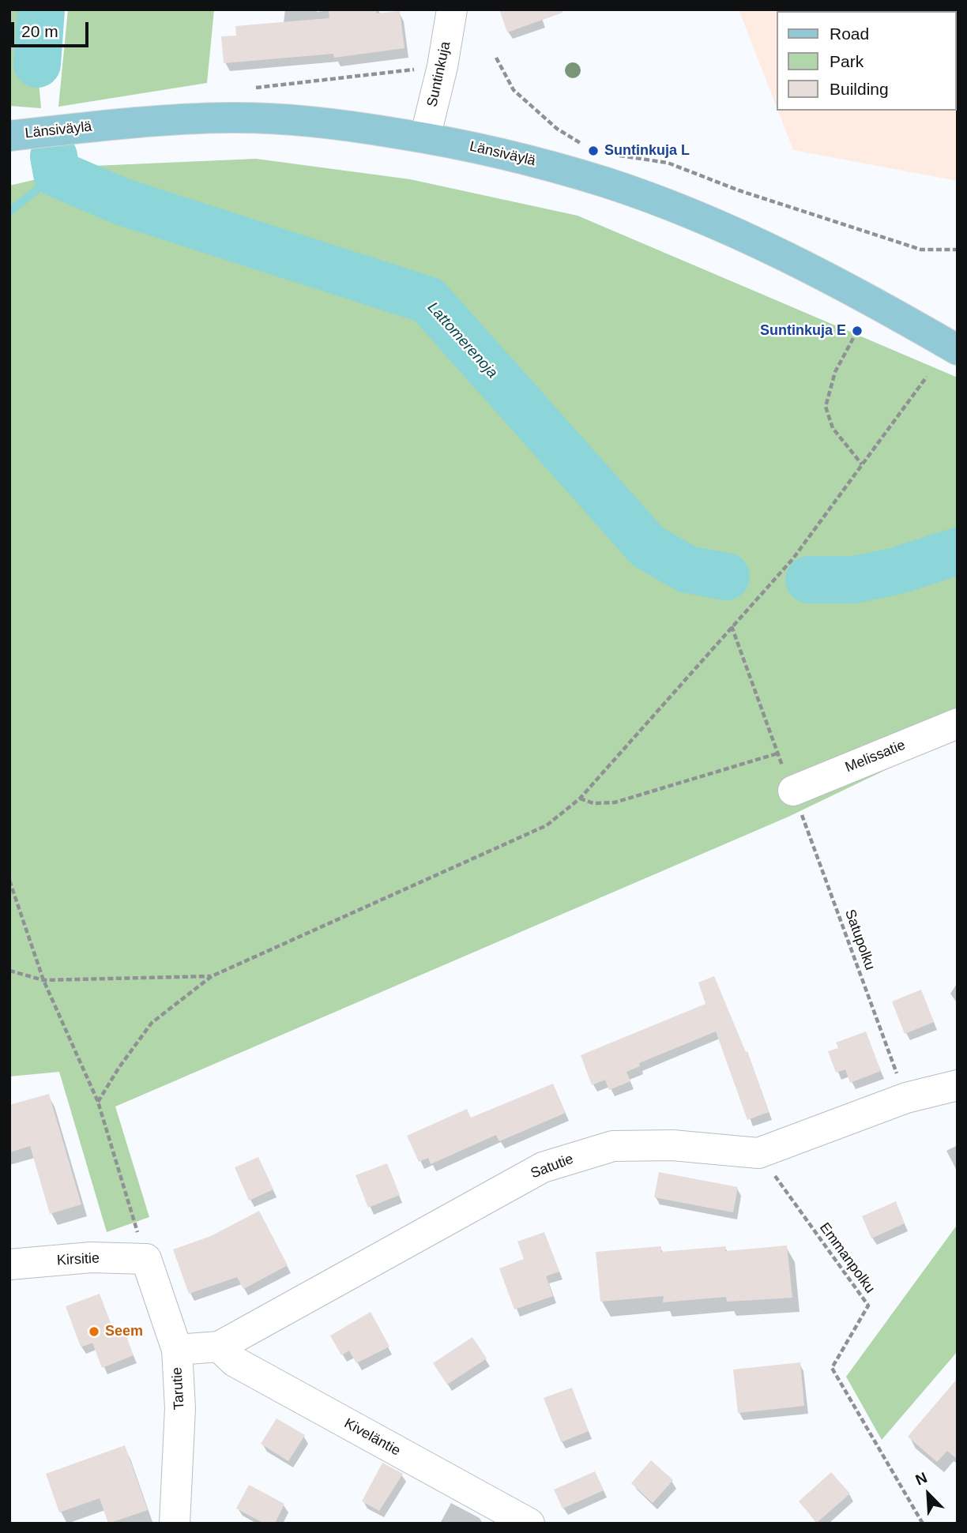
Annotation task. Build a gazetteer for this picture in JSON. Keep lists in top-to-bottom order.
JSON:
{
  "streets": {
    "main road": ["Länsiväylä"],
    "street": [
      "Suntinkuja",
      "Melissatie",
      "Satutie",
      "Kirsitie",
      "Tarutie",
      "Kiveläntie"
    ],
    "path": ["Satupolku", "Emmanpolku"]
  },
  "crossings": [
    ["Suntinkuja", "Länsiväylä"],
    ["Melissatie", "Satupolku"],
    ["Satupolku", "Satutie"],
    ["Satutie", "Emmanpolku"],
    ["Satutie", "Tarutie"],
    ["Satutie", "Kiveläntie"],
    ["Kirsitie", "Tarutie"]
  ],
  "water": ["Lattomerenoja"],
  "places": ["Suntinkuja L", "Suntinkuja E", "Seem"],
  "legend": ["Road", "Park", "Building"],
  "scale_bar": "20 m",
  "north": "top left"
}
